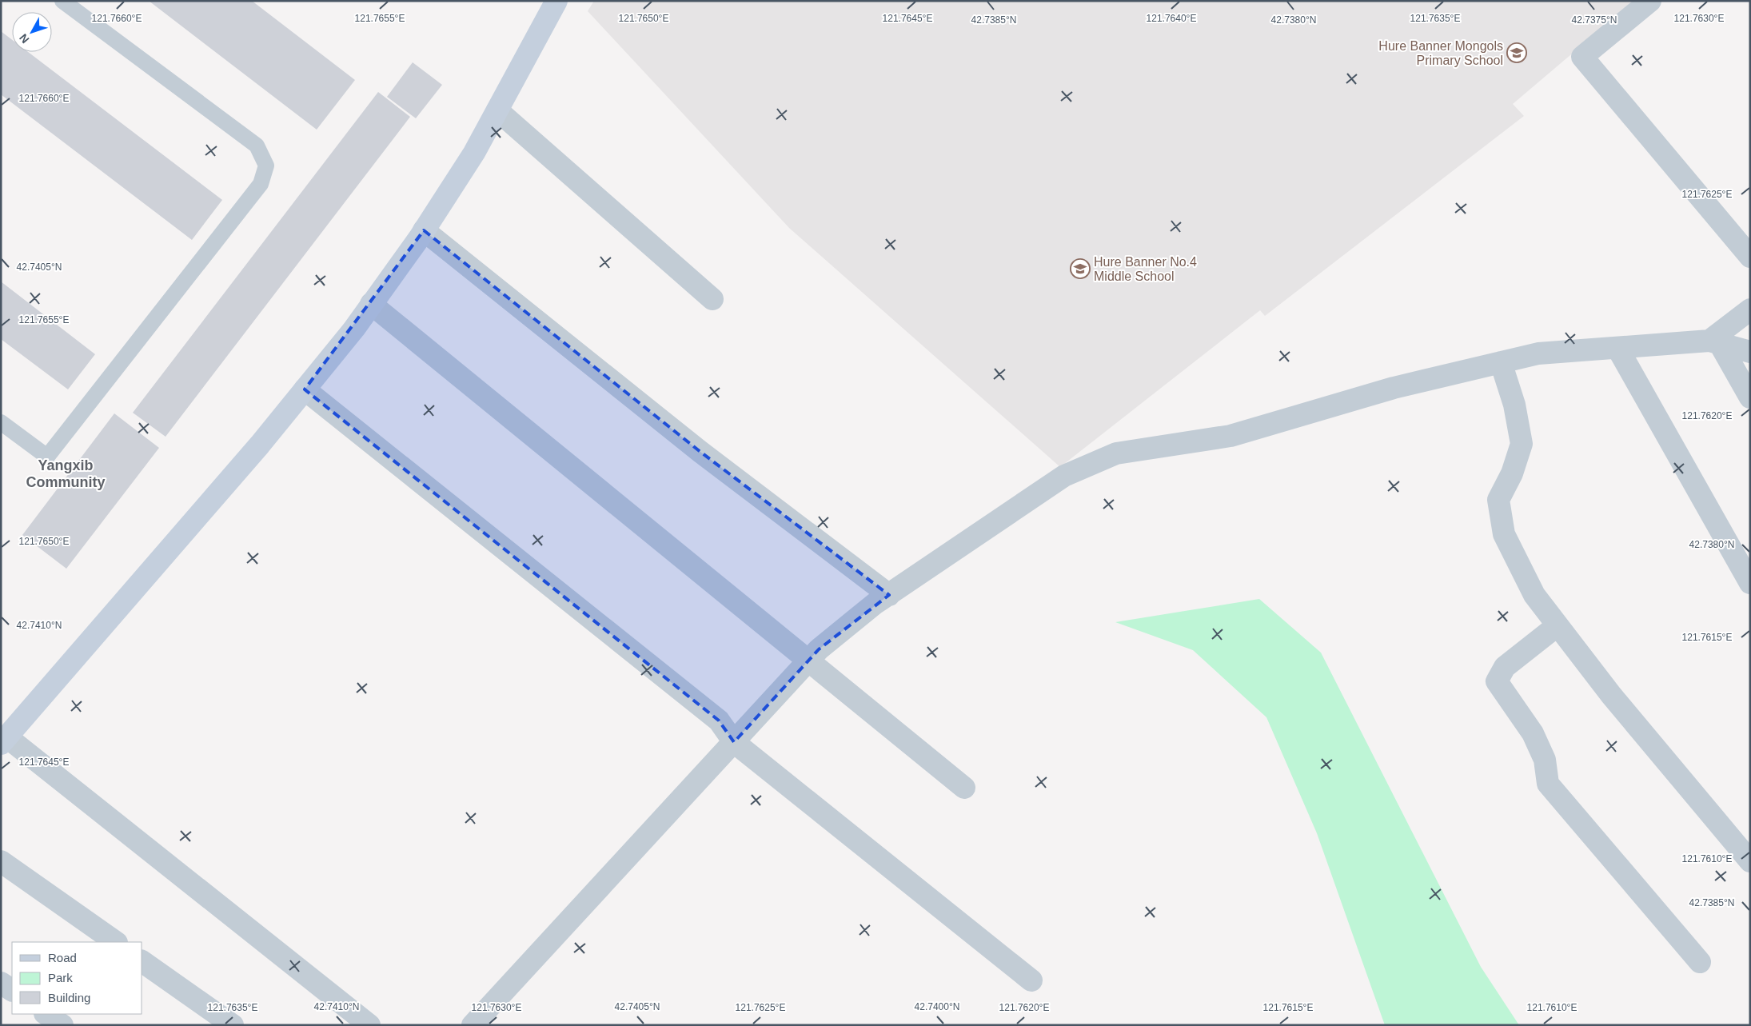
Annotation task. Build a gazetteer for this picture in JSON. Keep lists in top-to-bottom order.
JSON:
{
  "districts": ["Yangxib Community"],
  "places": {
    "school or university": ["Hure Banner Mongols Primary School", "Hure Banner No.4 Middle School"]
  },
  "legend": ["Road", "Park", "Building"],
  "north": "bottom left",
  "coordinates": [
    "121.7660°E",
    "121.7655°E",
    "121.7650°E",
    "121.7645°E",
    "121.7640°E",
    "121.7635°E",
    "121.7630°E",
    "42.7385°N",
    "42.7380°N",
    "42.7375°N",
    "121.7625°E",
    "42.7405°N",
    "121.7620°E",
    "42.7410°N",
    "121.7615°E",
    "121.7610°E",
    "42.7400°N"
  ]
}
